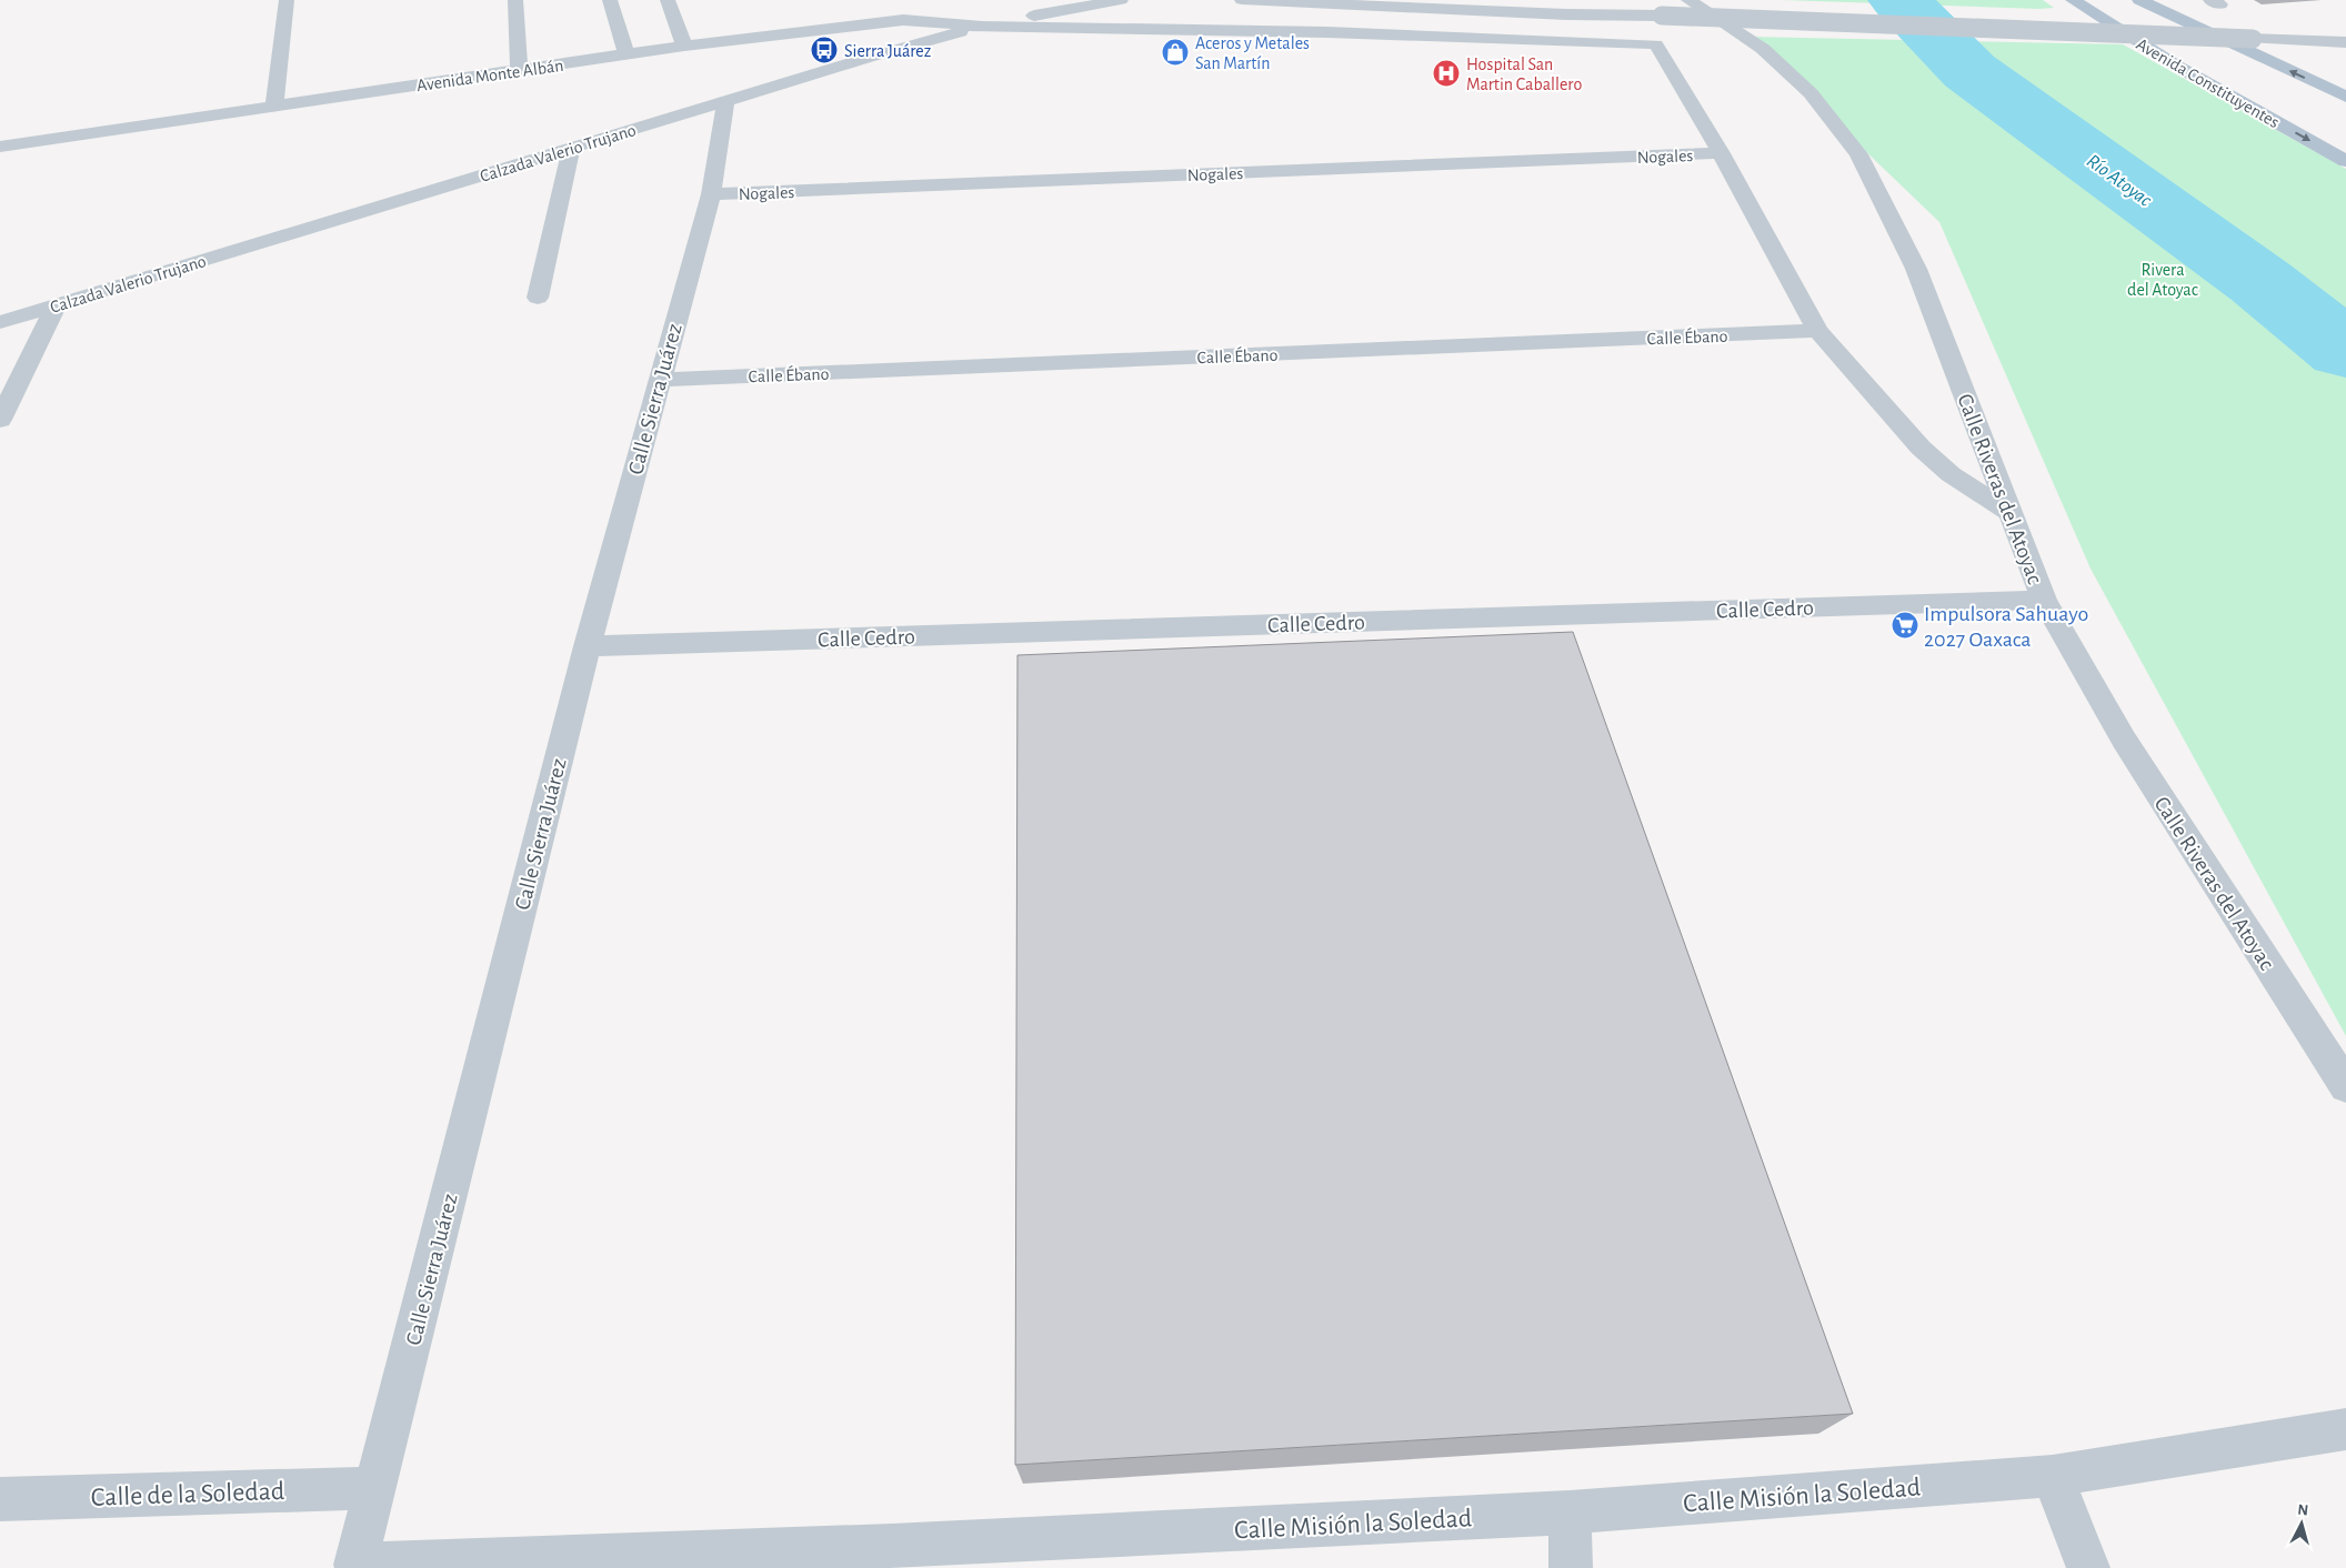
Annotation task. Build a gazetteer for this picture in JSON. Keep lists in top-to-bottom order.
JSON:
{
  "streets": {
    "main road": ["Avenida Constituyentes"],
    "street": [
      "Avenida Monte Albán",
      "Calzada Valerio Trujano",
      "Nogales",
      "Calle Ébano",
      "Calle Sierra Juárez",
      "Calle Riveras del Atoyac",
      "Calle Cedro",
      "Calle de la Soledad",
      "Calle Misión la Soledad"
    ]
  },
  "crossings": [
    ["Avenida Monte Albán", "Calzada Valerio Trujano"],
    ["Calzada Valerio Trujano", "Calle Sierra Juárez"],
    ["Nogales", "Calle Sierra Juárez"],
    ["Calle Ébano", "Calle Sierra Juárez"],
    ["Calle Sierra Juárez", "Calle Cedro"],
    ["Calle Sierra Juárez", "Calle de la Soledad"],
    ["Calle Sierra Juárez", "Calle Misión la Soledad"],
    ["Calle Riveras del Atoyac", "Calle Cedro"]
  ],
  "water": ["Río Atoyac"],
  "parks": ["Rivera del Atoyac"],
  "places": {
    "bus stop": ["Sierra Juárez"],
    "shop": ["Aceros y Metales San Martín"],
    "hospital": ["Hospital San Martin Caballero"],
    "supermarket": ["Impulsora Sahuayo 2027 Oaxaca"]
  },
  "north": "top"
}
